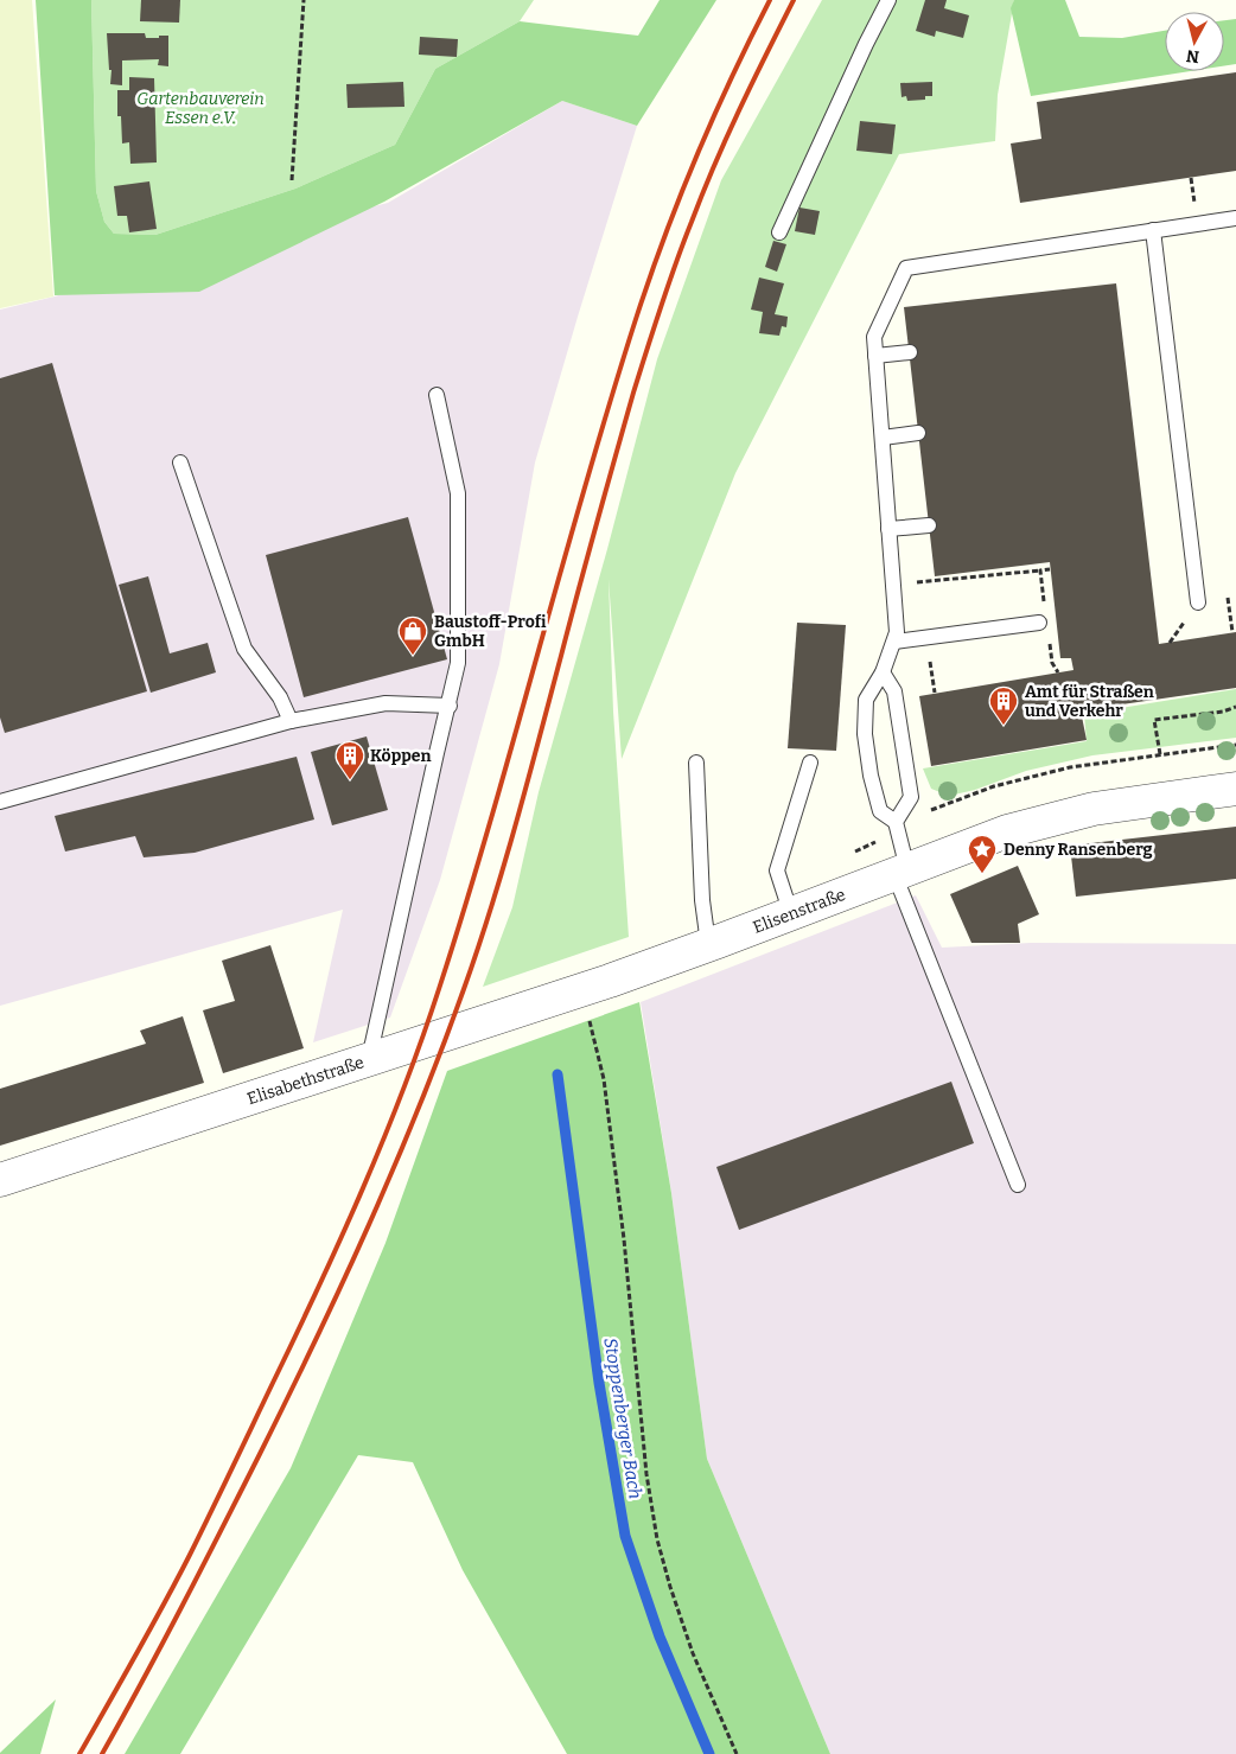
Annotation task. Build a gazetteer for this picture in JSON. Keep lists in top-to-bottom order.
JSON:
{
  "streets": {
    "street": ["Elisenstraße", "Elisabethstraße"]
  },
  "crossings": [
    ["Elisenstraße", "Elisabethstraße"]
  ],
  "water": ["Stoppenberger Bach"],
  "parks": ["Gartenbauverein Essen e.V."],
  "places": {
    "shop": ["Baustoff-Profi GmbH"],
    "building": ["Amt für Straßen und Verkehr", "Köppen"],
    "place": ["Denny Ransenberg"]
  },
  "north": "bottom"
}
